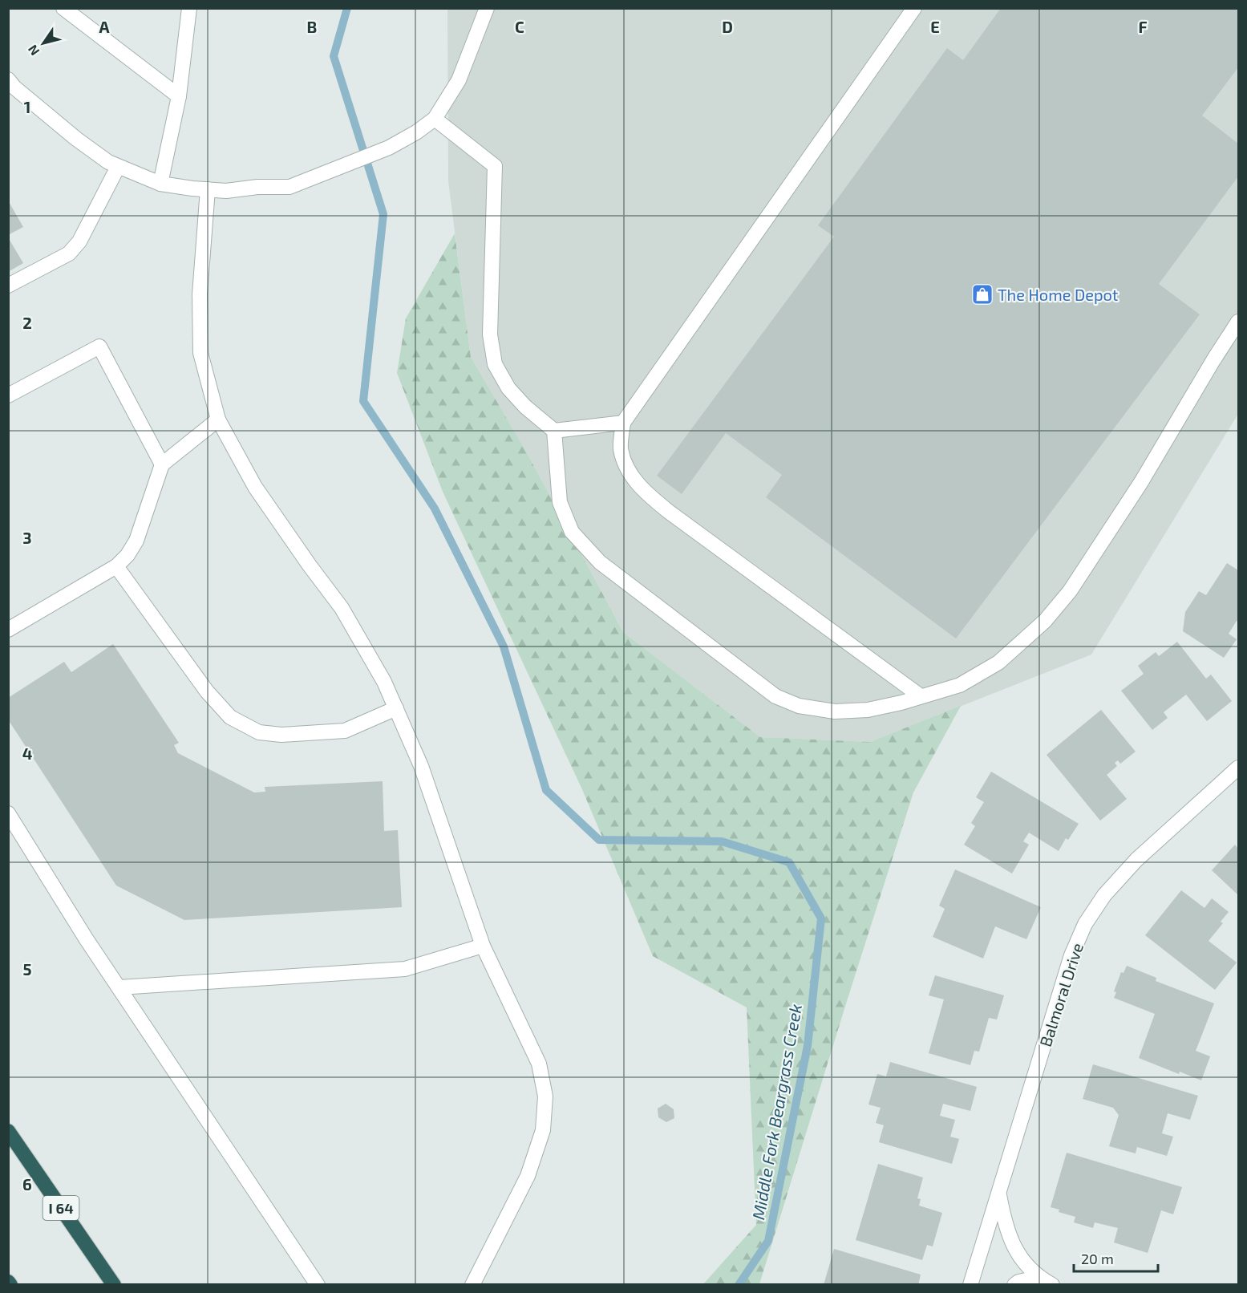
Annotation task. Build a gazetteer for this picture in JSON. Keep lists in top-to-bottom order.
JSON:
{
  "streets": {
    "highway": ["I 64"],
    "street": ["Balmoral Drive"]
  },
  "water": ["Middle Fork Beargrass Creek"],
  "places": {
    "shop": ["The Home Depot"]
  },
  "scale_bar": "20 m",
  "north": "bottom left",
  "grid": {
    "columns": [
      "A",
      "B",
      "C",
      "D",
      "E",
      "F"
    ],
    "rows": [
      "1",
      "2",
      "3",
      "4",
      "5",
      "6"
    ]
  }
}
